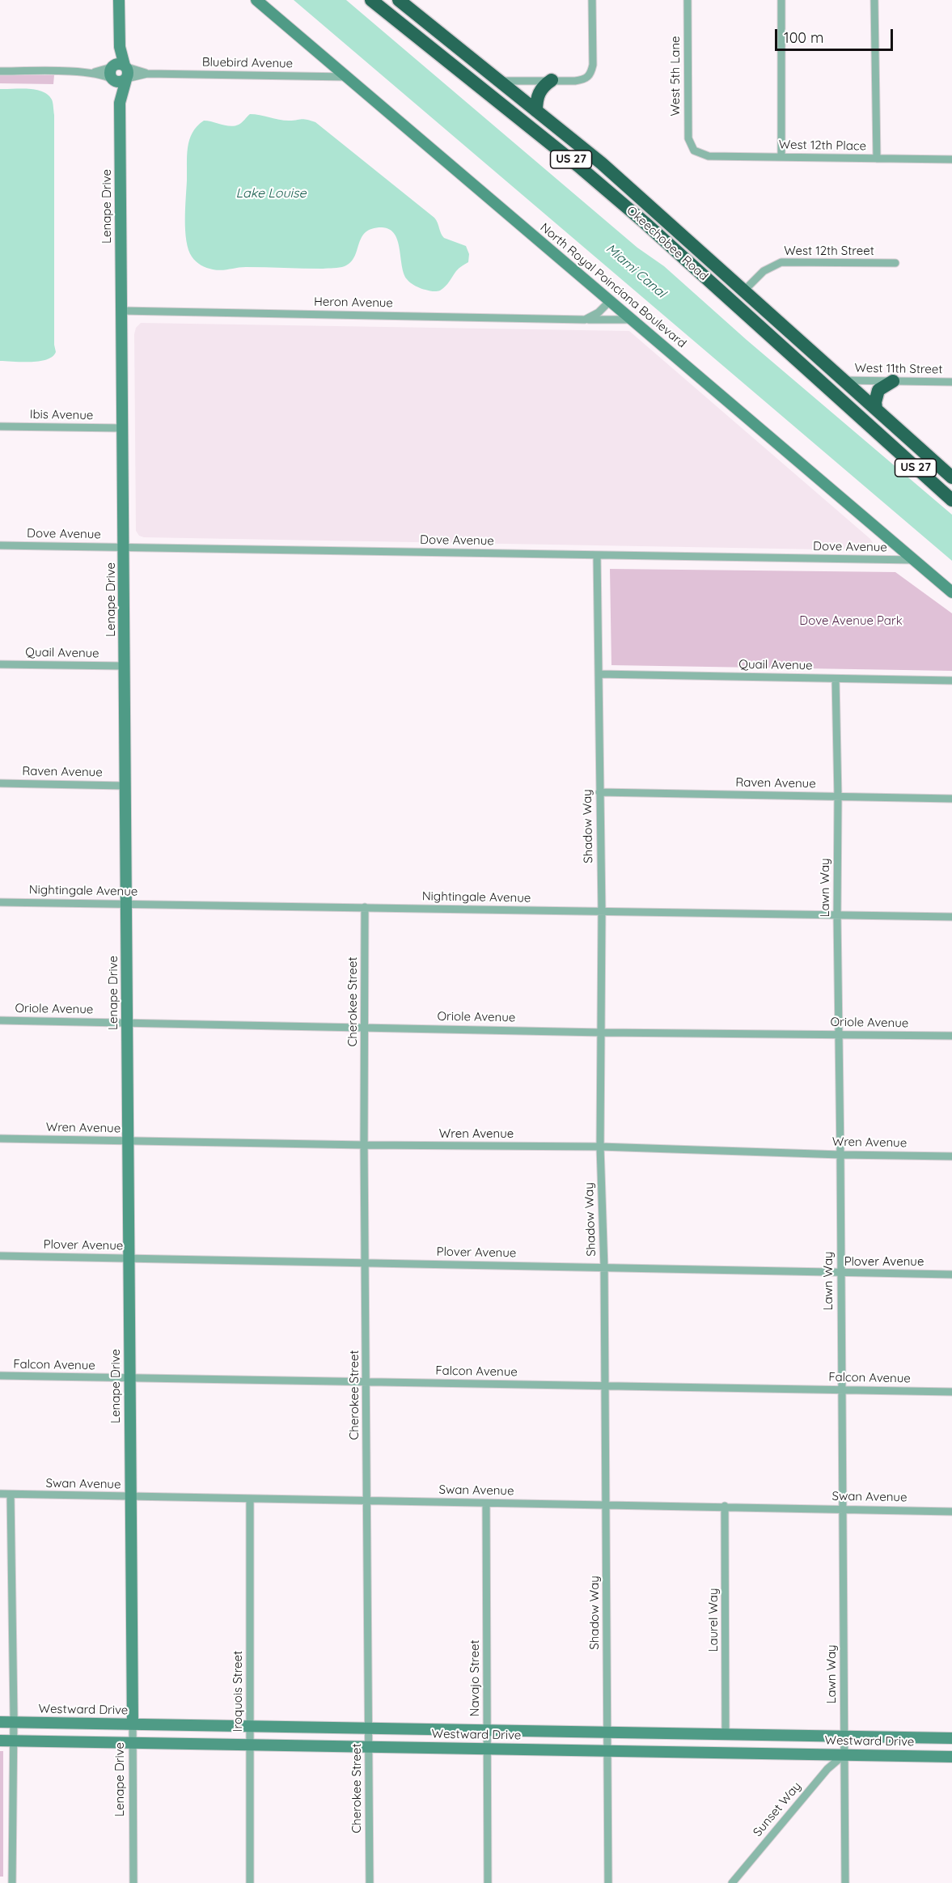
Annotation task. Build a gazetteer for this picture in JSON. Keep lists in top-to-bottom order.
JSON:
{
  "streets": {
    "highway": ["US 27", "Okeechobee Road"],
    "street": [
      "Bluebird Avenue",
      "West 5th Lane",
      "West 12th Place",
      "Lenape Drive",
      "West 12th Street",
      "North Royal Poinciana Boulevard",
      "Heron Avenue",
      "West 11th Street",
      "Ibis Avenue",
      "Dove Avenue",
      "Quail Avenue",
      "Raven Avenue",
      "Shadow Way",
      "Lawn Way",
      "Nightingale Avenue",
      "Cherokee Street",
      "Oriole Avenue",
      "Wren Avenue",
      "Plover Avenue",
      "Falcon Avenue",
      "Swan Avenue",
      "Laurel Way",
      "Navajo Street",
      "Iroquois Street",
      "Westward Drive",
      "Sunset Way"
    ]
  },
  "crossings": [
    ["Bluebird Avenue", "Lenape Drive"],
    ["Bluebird Avenue", "North Royal Poinciana Boulevard"],
    ["West 5th Lane", "West 12th Place"],
    ["Lenape Drive", "Heron Avenue"],
    ["Lenape Drive", "Ibis Avenue"],
    ["Lenape Drive", "Dove Avenue"],
    ["Lenape Drive", "Quail Avenue"],
    ["Lenape Drive", "Raven Avenue"],
    ["Lenape Drive", "Nightingale Avenue"],
    ["Lenape Drive", "Oriole Avenue"],
    ["Lenape Drive", "Wren Avenue"],
    ["Lenape Drive", "Plover Avenue"],
    ["Lenape Drive", "Falcon Avenue"],
    ["Lenape Drive", "Swan Avenue"],
    ["Lenape Drive", "Westward Drive"],
    ["Okeechobee Road", "West 12th Street"],
    ["Okeechobee Road", "West 11th Street"],
    ["North Royal Poinciana Boulevard", "Heron Avenue"],
    ["North Royal Poinciana Boulevard", "Dove Avenue"],
    ["Dove Avenue", "Shadow Way"],
    ["Quail Avenue", "Shadow Way"],
    ["Quail Avenue", "Lawn Way"],
    ["Raven Avenue", "Shadow Way"],
    ["Raven Avenue", "Lawn Way"],
    ["Shadow Way", "Nightingale Avenue"],
    ["Shadow Way", "Oriole Avenue"],
    ["Shadow Way", "Wren Avenue"],
    ["Shadow Way", "Plover Avenue"],
    ["Shadow Way", "Falcon Avenue"],
    ["Shadow Way", "Swan Avenue"],
    ["Shadow Way", "Westward Drive"],
    ["Lawn Way", "Nightingale Avenue"],
    ["Lawn Way", "Oriole Avenue"],
    ["Lawn Way", "Wren Avenue"],
    ["Lawn Way", "Plover Avenue"],
    ["Lawn Way", "Falcon Avenue"],
    ["Lawn Way", "Swan Avenue"],
    ["Lawn Way", "Westward Drive"],
    ["Lawn Way", "Sunset Way"],
    ["Nightingale Avenue", "Cherokee Street"],
    ["Cherokee Street", "Oriole Avenue"],
    ["Cherokee Street", "Wren Avenue"],
    ["Cherokee Street", "Plover Avenue"],
    ["Cherokee Street", "Falcon Avenue"],
    ["Cherokee Street", "Swan Avenue"],
    ["Cherokee Street", "Westward Drive"],
    ["Swan Avenue", "Laurel Way"],
    ["Swan Avenue", "Navajo Street"],
    ["Swan Avenue", "Iroquois Street"],
    ["Laurel Way", "Westward Drive"],
    ["Navajo Street", "Westward Drive"],
    ["Iroquois Street", "Westward Drive"],
    ["Westward Drive", "Sunset Way"]
  ],
  "water": ["Lake Louise", "Miami Canal"],
  "parks": ["Dove Avenue Park"],
  "scale_bar": "100 m"
}
